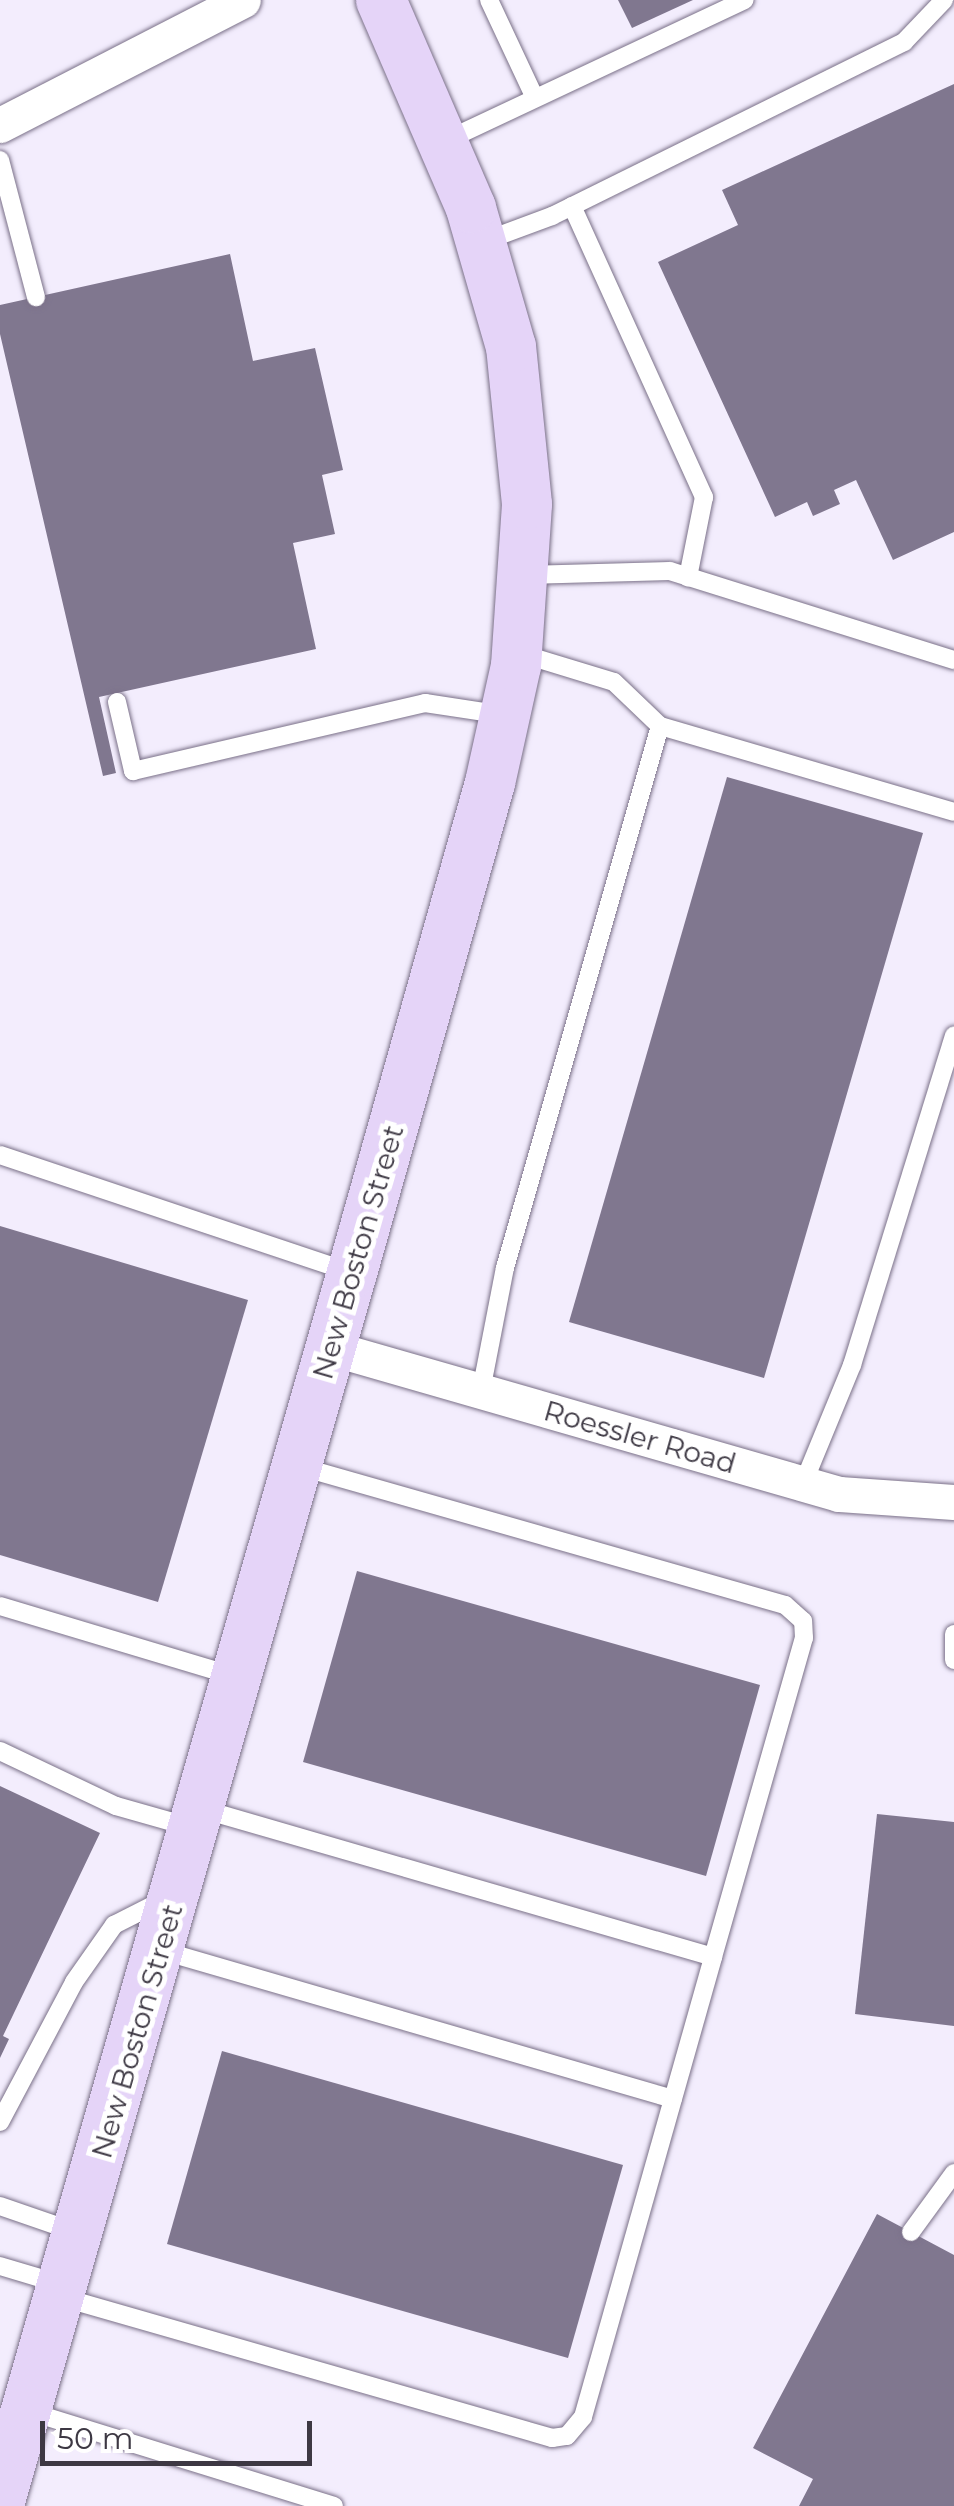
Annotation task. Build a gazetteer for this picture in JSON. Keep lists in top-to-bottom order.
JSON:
{
  "streets": {
    "main road": ["New Boston Street"],
    "street": ["Roessler Road"]
  },
  "crossings": [
    ["New Boston Street", "Roessler Road"]
  ],
  "scale_bar": "50 m"
}
